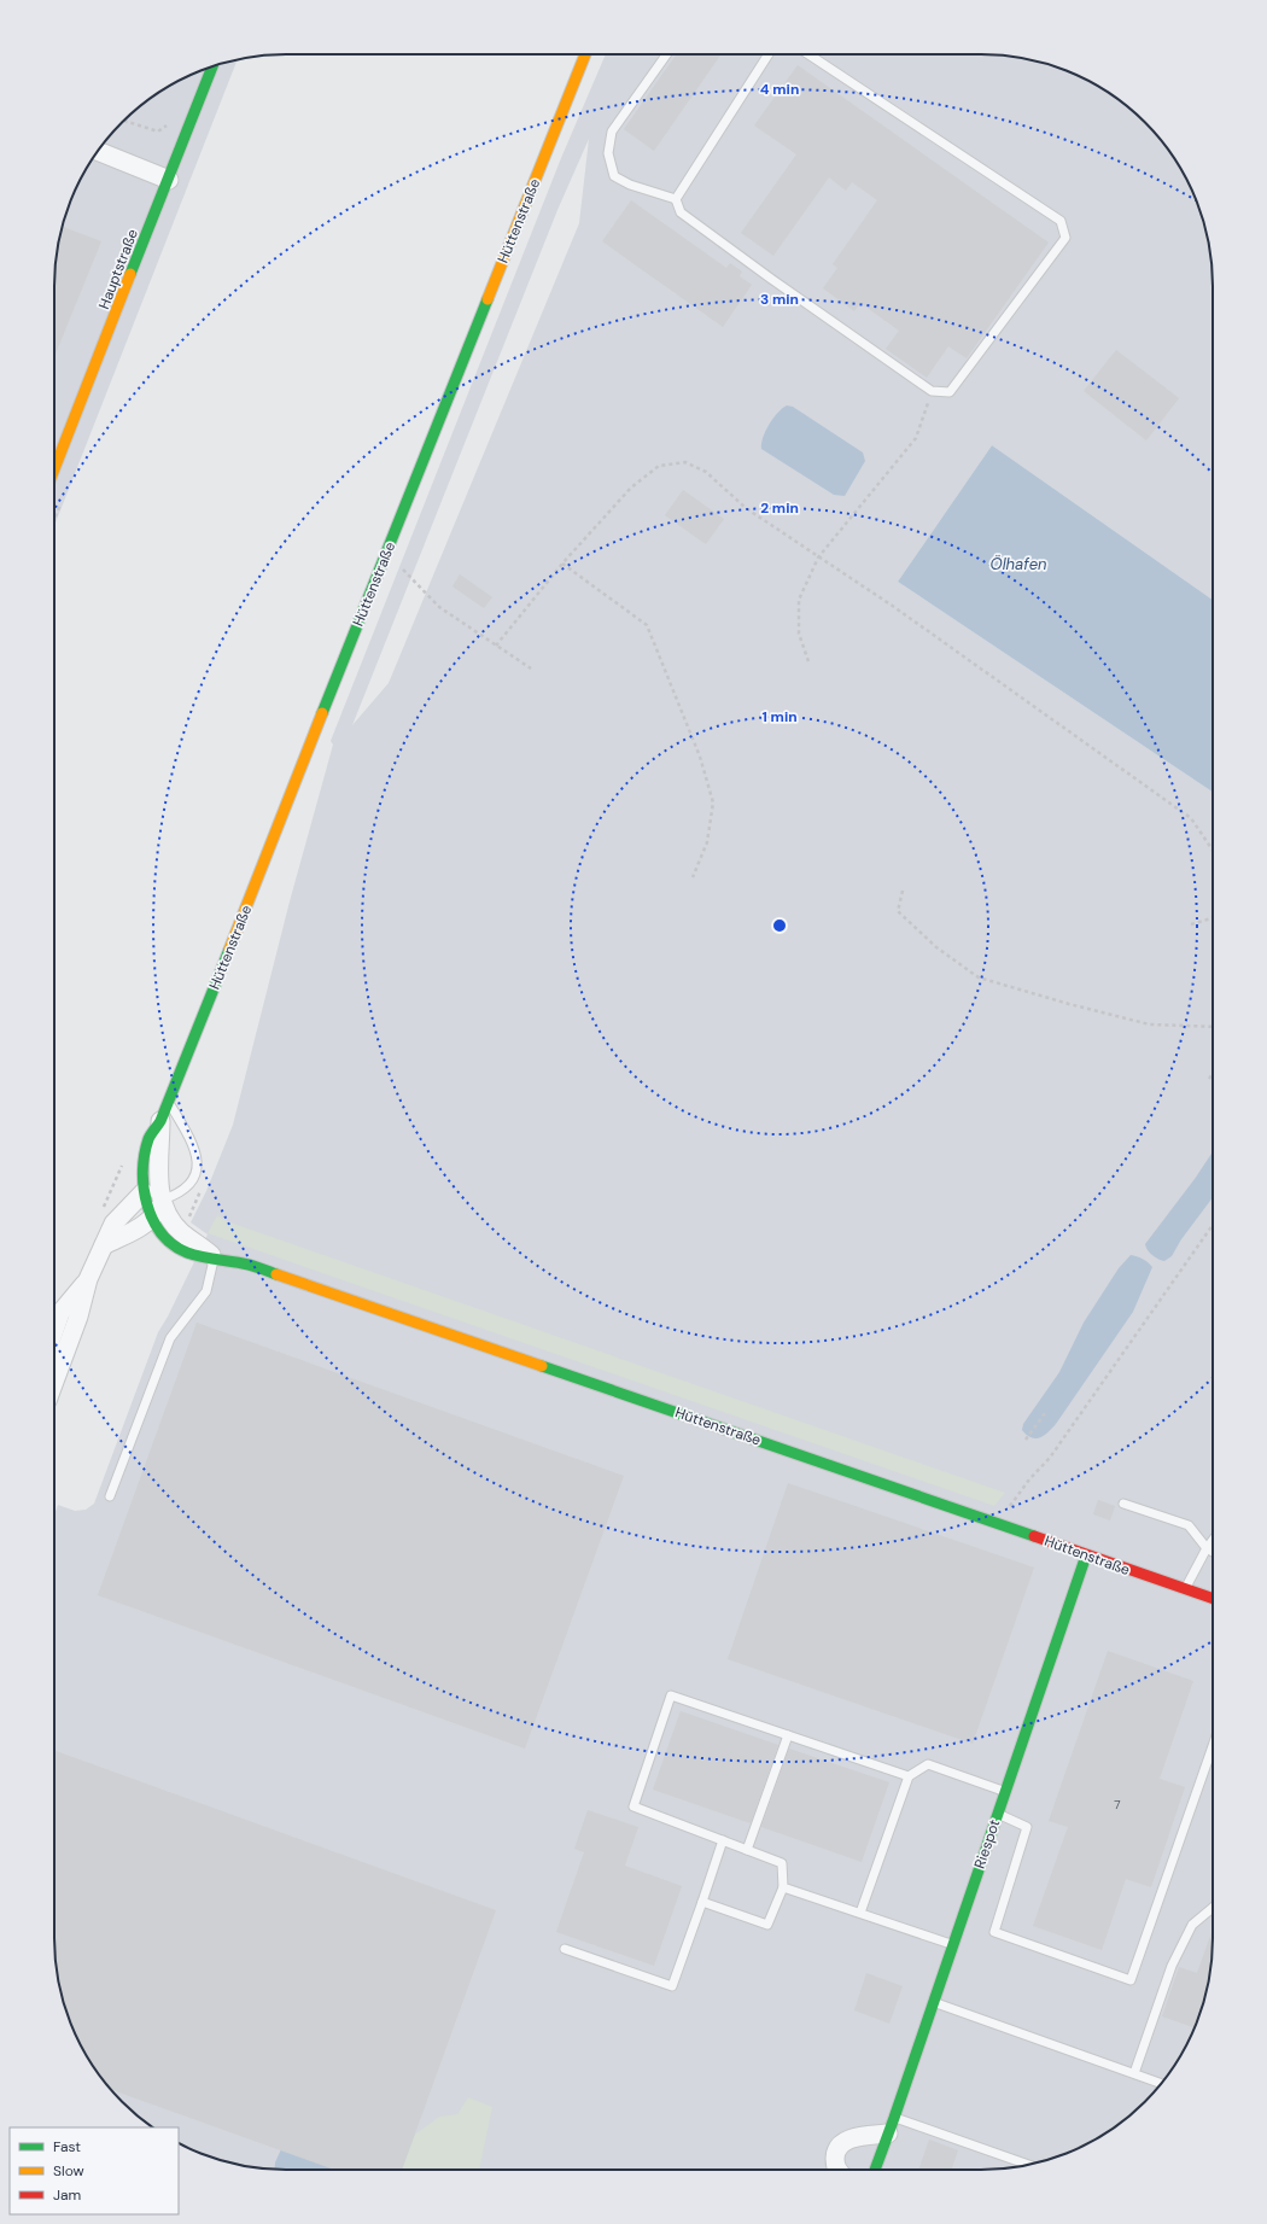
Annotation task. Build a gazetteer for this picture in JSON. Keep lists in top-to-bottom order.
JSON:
{
  "streets": {
    "street": ["Hüttenstraße", "Hauptstraße", "Riespot"]
  },
  "crossings": [
    ["Hüttenstraße", "Riespot"]
  ],
  "water": ["Ölhafen"],
  "house_numbers": ["7"],
  "legend": ["Fast", "Slow", "Jam"],
  "rings": [
    "4 min",
    "3 min",
    "2 min",
    "1 min"
  ]
}
